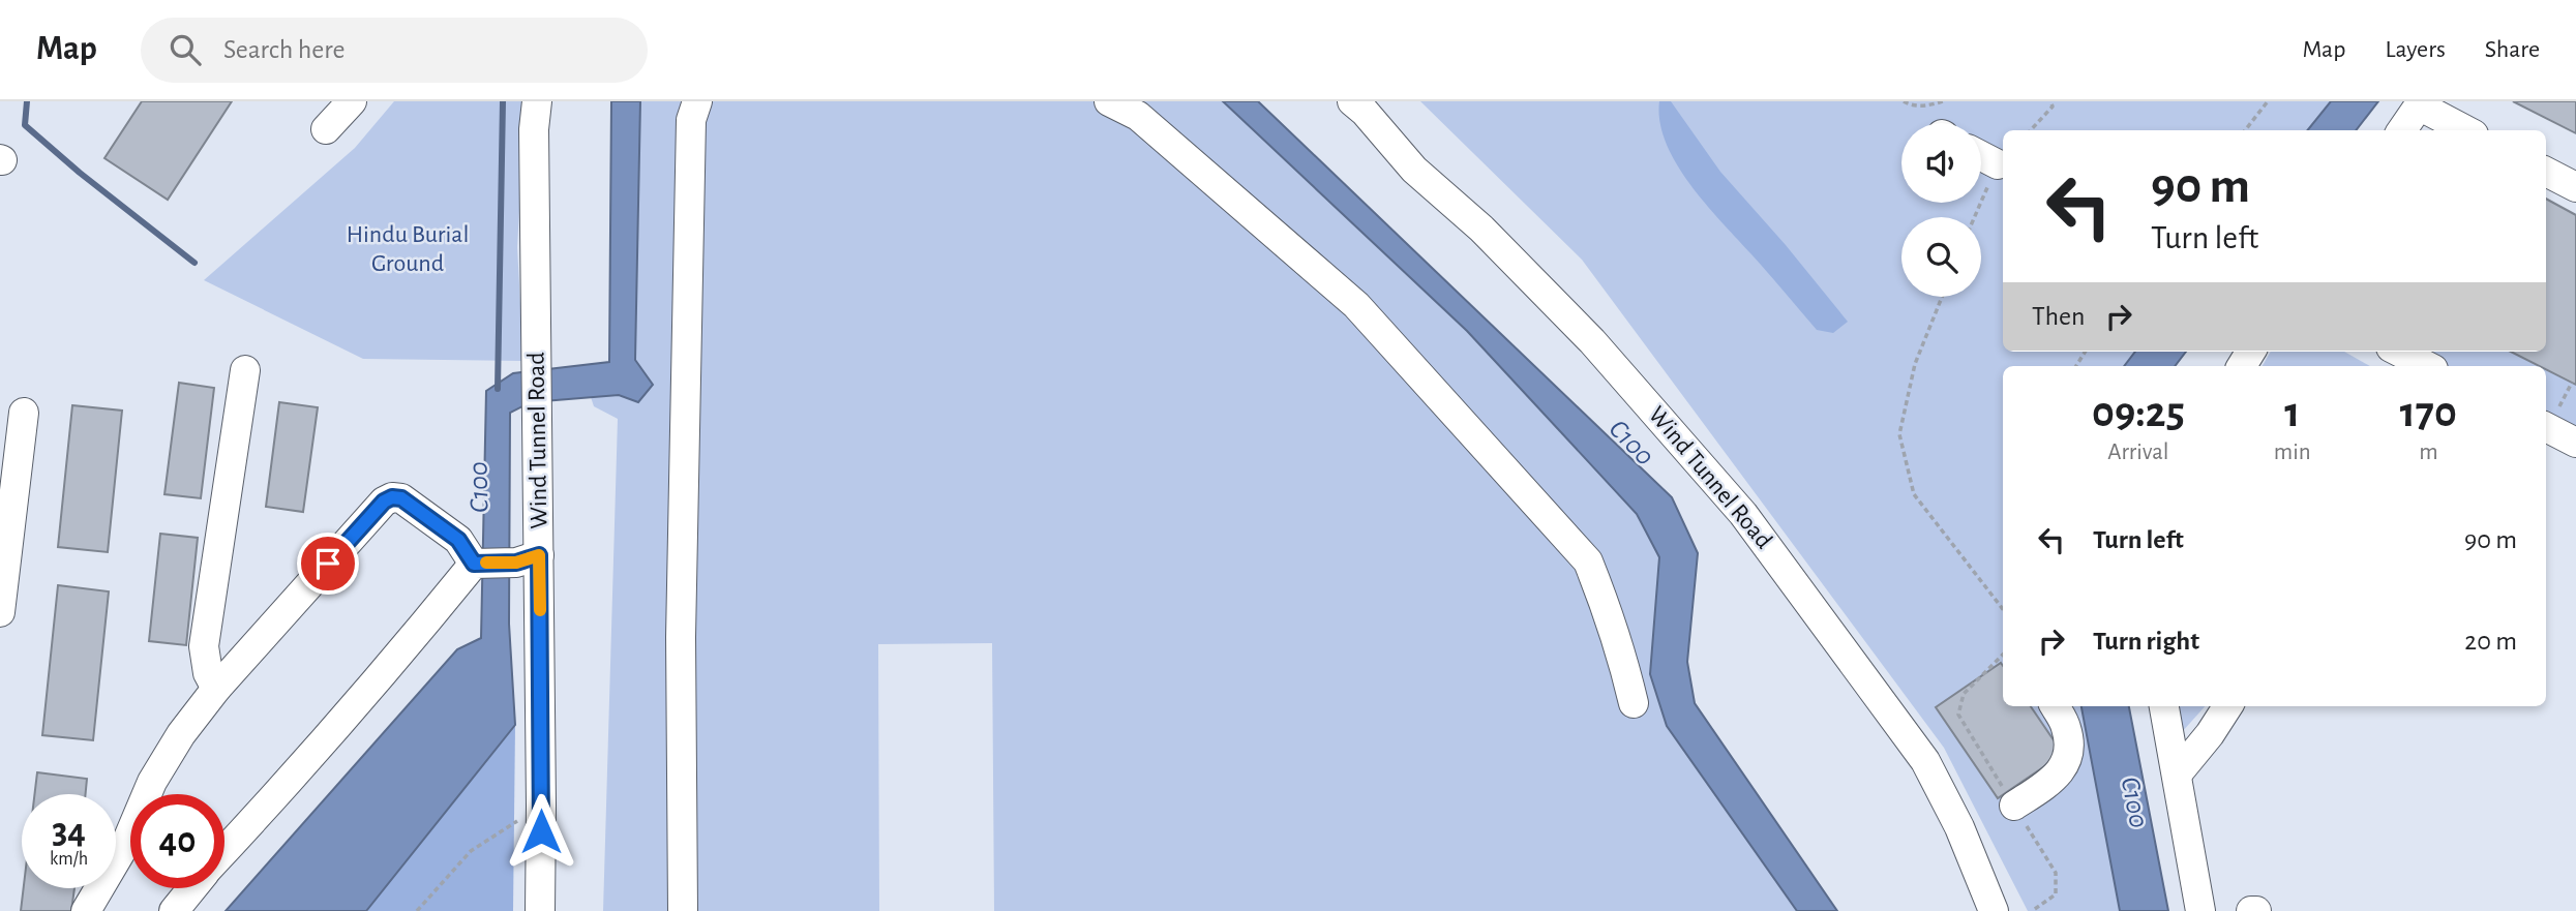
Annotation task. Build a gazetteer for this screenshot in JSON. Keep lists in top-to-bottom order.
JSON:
{
  "streets": {
    "street": ["Wind Tunnel Road"]
  },
  "water": ["C100"],
  "parks": ["Hindu Burial Ground"],
  "page": {
    "header": "Map",
    "search": "Search here",
    "nav": ["Map", "Layers", "Share"],
    "turn": ["90 m", "Turn left"],
    "then": "Then",
    "eta": [
      "09:25",
      "Arrival",
      "1",
      "min",
      "170",
      "m"
    ],
    "list": [
      {
        "name": "Turn left",
        "value": "90 m"
      },
      {
        "name": "Turn right",
        "value": "20 m"
      }
    ],
    "speed": "34 km/h",
    "limit": "40"
  }
}
